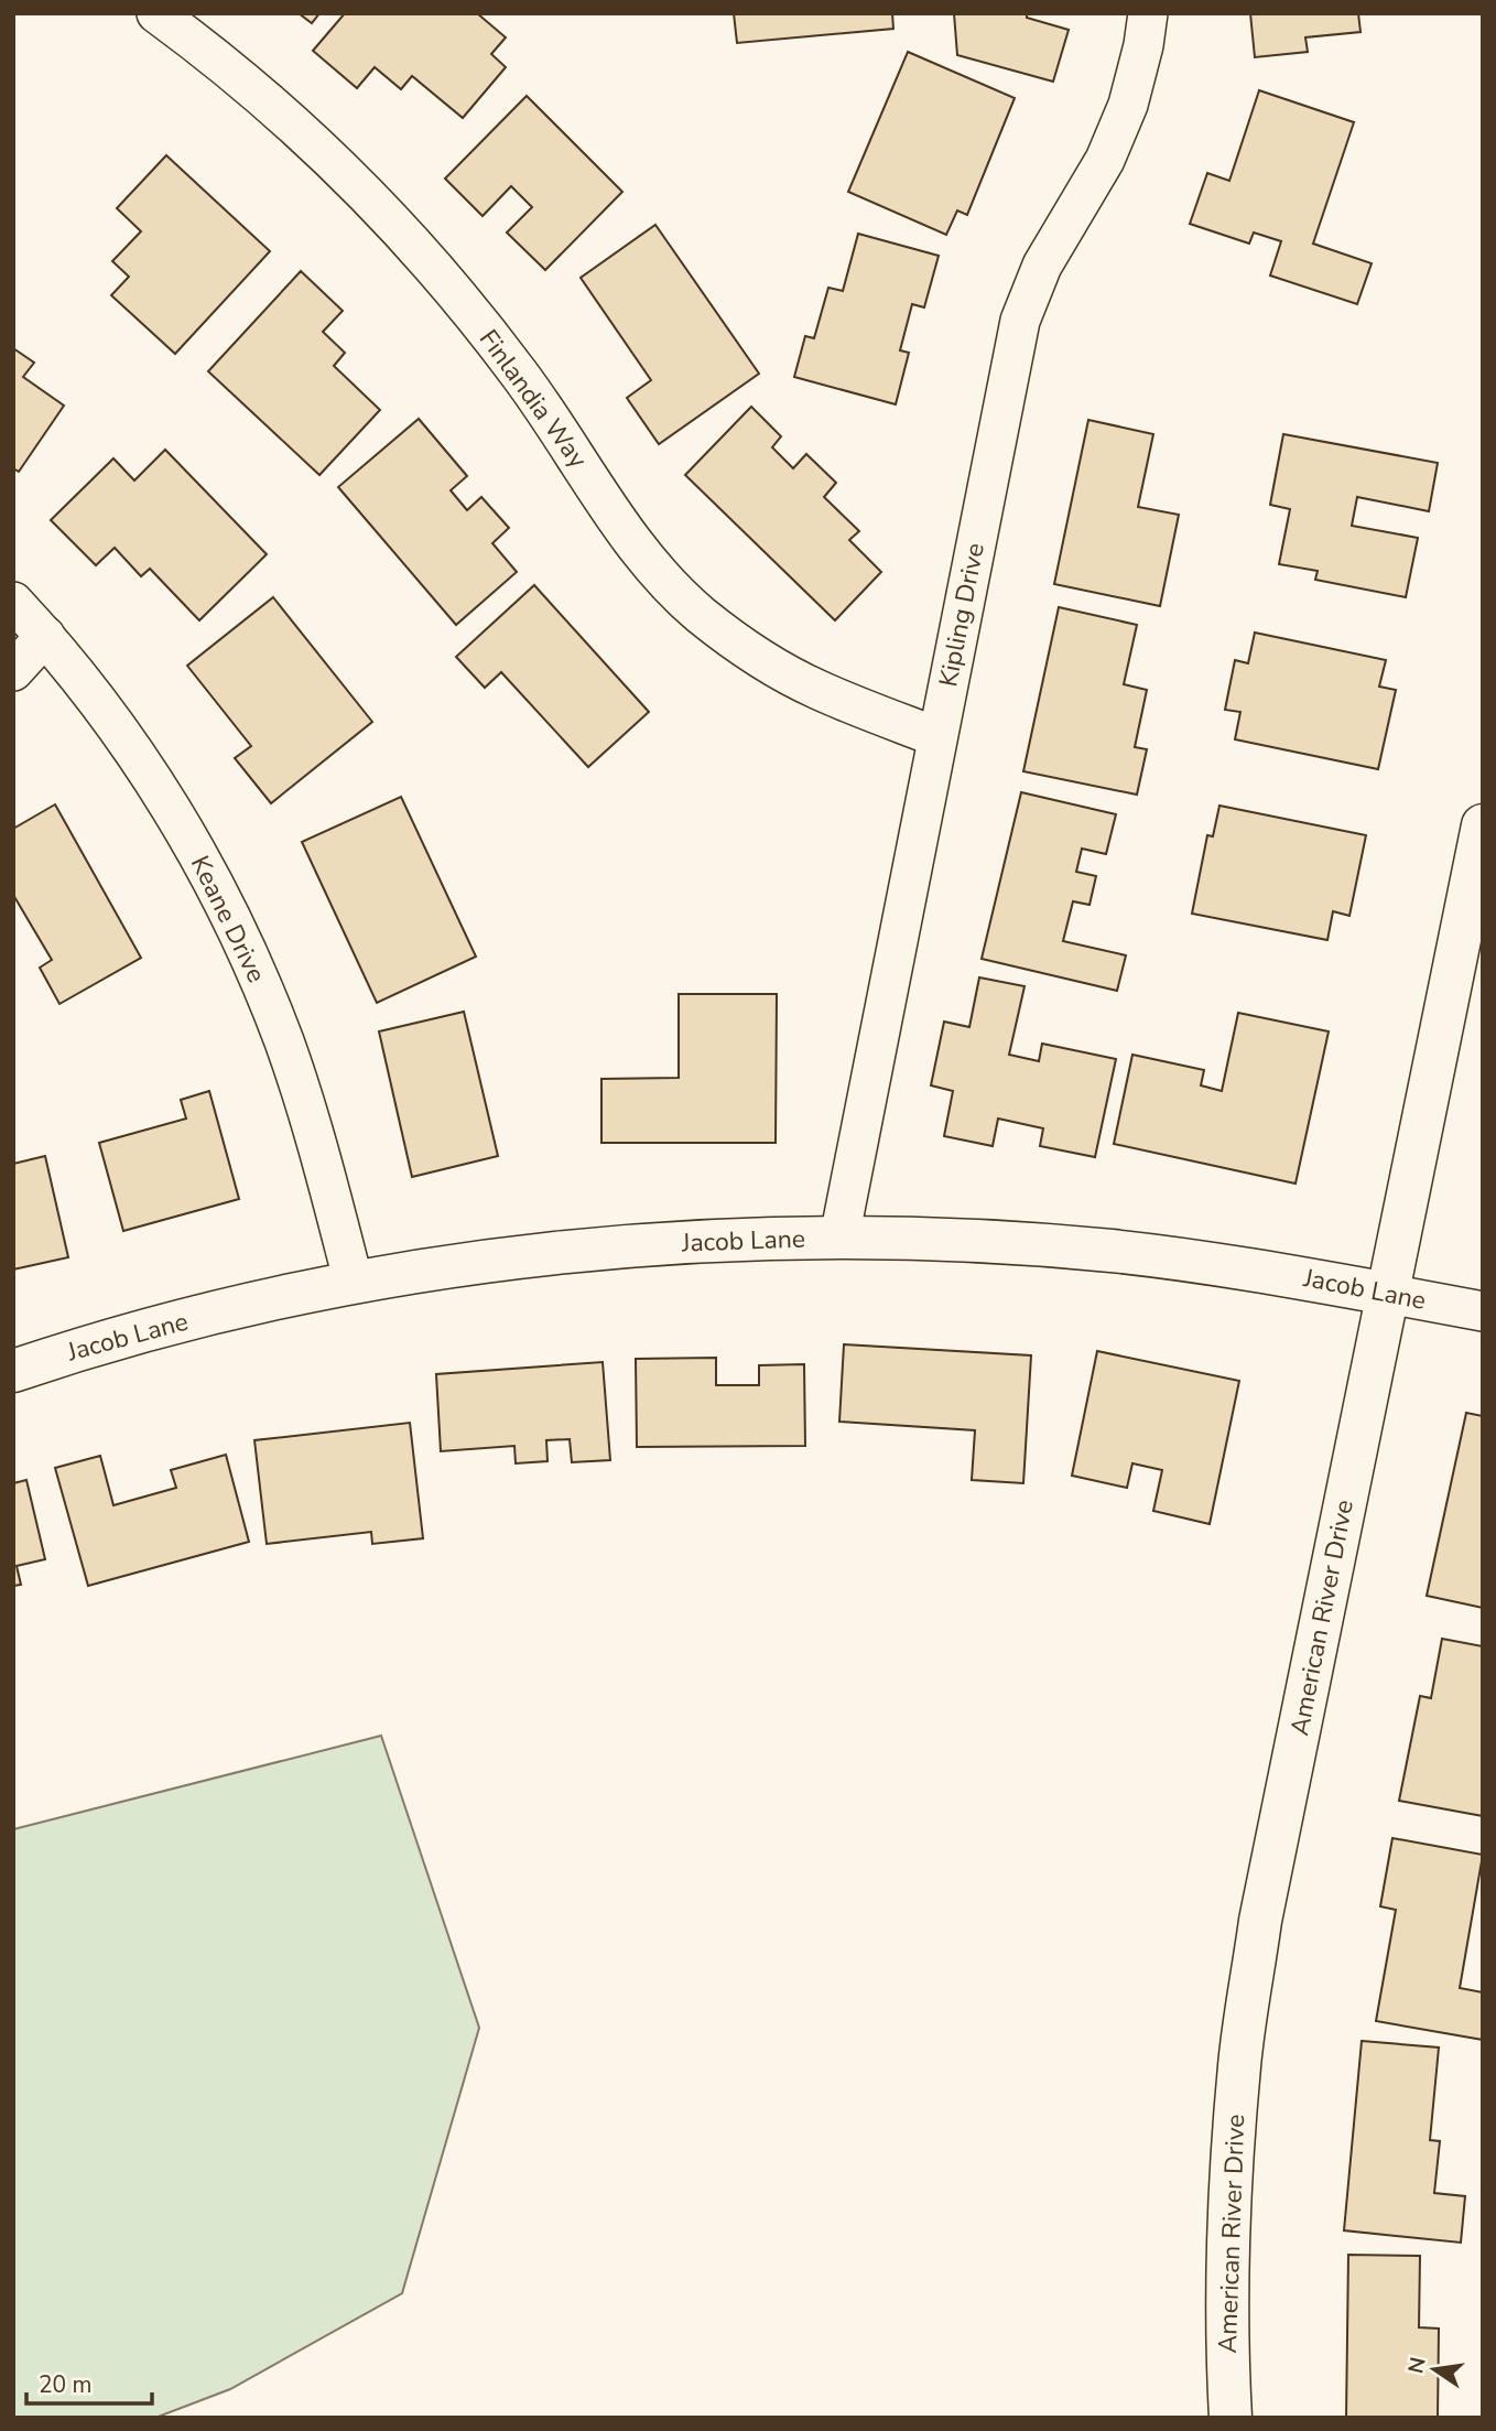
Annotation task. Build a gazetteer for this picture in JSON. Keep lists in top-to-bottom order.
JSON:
{
  "streets": {
    "street": [
      "Finlandia Way",
      "Kipling Drive",
      "Keane Drive",
      "Jacob Lane",
      "American River Drive"
    ]
  },
  "crossings": [
    ["Finlandia Way", "Kipling Drive"],
    ["Kipling Drive", "Jacob Lane"],
    ["Keane Drive", "Jacob Lane"],
    ["Jacob Lane", "American River Drive"]
  ],
  "scale_bar": "20 m",
  "north": "left"
}
